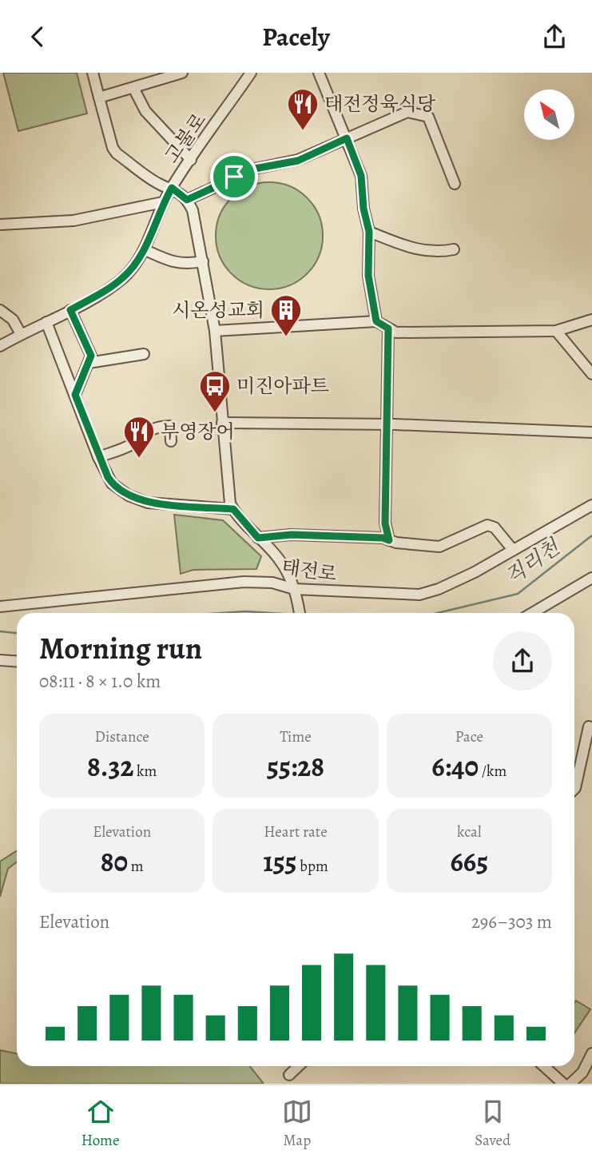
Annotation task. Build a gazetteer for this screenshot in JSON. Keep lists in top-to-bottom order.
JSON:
{
  "streets": {
    "street": ["고불로", "태전로"]
  },
  "water": ["직리천"],
  "places": {
    "restaurant": ["태전정육식당", "부영장어"],
    "building": ["시온성교회"],
    "bus stop": ["미진아파트"]
  },
  "north": "top left",
  "page": {
    "header": "Pacely",
    "heading": ["Morning run", "08:11 · 8 × 1.0 km"],
    "stats": [
      ["Distance", "8.32 km"],
      ["Time", "55:28"],
      ["Pace", "6:40 /km"],
      ["Elevation", "80 m"],
      ["Heart rate", "155 bpm"],
      ["kcal", "665"]
    ],
    "chart": ["Elevation", "296–303 m"],
    "tabs": ["Home", "Map", "Saved"]
  }
}
